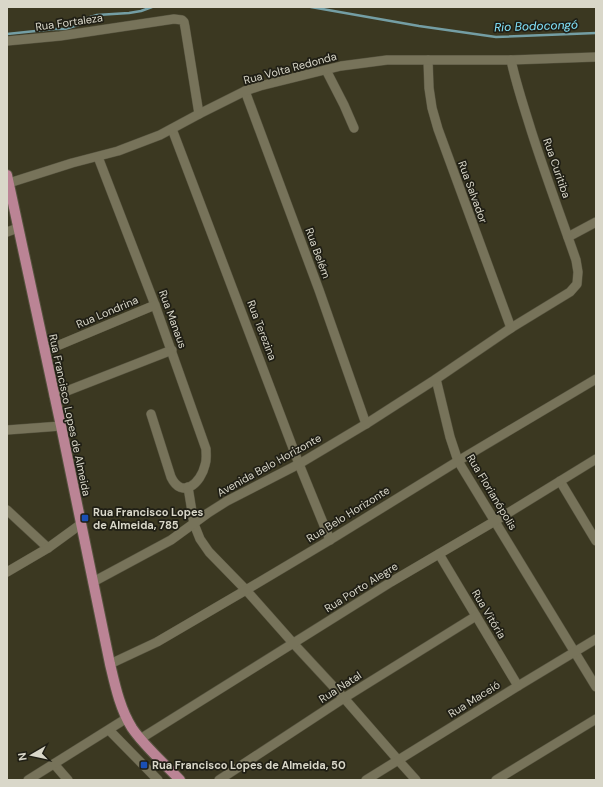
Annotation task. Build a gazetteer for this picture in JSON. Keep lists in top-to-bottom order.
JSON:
{
  "streets": {
    "main road": ["Rua Francisco Lopes de Almeida"],
    "street": [
      "Rua Fortaleza",
      "Rua Volta Redonda",
      "Rua Curitiba",
      "Rua Salvador",
      "Rua Belém",
      "Rua Londrina",
      "Rua Manaus",
      "Rua Terezina",
      "Avenida Belo Horizonte",
      "Rua Florianópolis",
      "Rua Belo Horizonte",
      "Rua Porto Alegre",
      "Rua Vitória",
      "Rua Natal",
      "Rua Maceió"
    ]
  },
  "crossings": [
    ["Rua Fortaleza", "Rua Volta Redonda"],
    ["Rua Volta Redonda", "Rua Curitiba"],
    ["Rua Volta Redonda", "Rua Salvador"],
    ["Rua Volta Redonda", "Rua Belém"],
    ["Rua Volta Redonda", "Rua Manaus"],
    ["Rua Volta Redonda", "Rua Terezina"],
    ["Rua Volta Redonda", "Rua Francisco Lopes de Almeida"],
    ["Rua Curitiba", "Rua Salvador"],
    ["Rua Belém", "Avenida Belo Horizonte"],
    ["Rua Londrina", "Rua Manaus"],
    ["Rua Londrina", "Rua Francisco Lopes de Almeida"],
    ["Rua Terezina", "Avenida Belo Horizonte"],
    ["Rua Terezina", "Rua Belo Horizonte"],
    ["Rua Francisco Lopes de Almeida", "Avenida Belo Horizonte"],
    ["Rua Francisco Lopes de Almeida", "Rua Belo Horizonte"],
    ["Rua Francisco Lopes de Almeida", "Rua Porto Alegre"],
    ["Avenida Belo Horizonte", "Rua Florianópolis"],
    ["Rua Florianópolis", "Rua Belo Horizonte"],
    ["Rua Florianópolis", "Rua Porto Alegre"],
    ["Rua Florianópolis", "Rua Maceió"],
    ["Rua Porto Alegre", "Rua Vitória"],
    ["Rua Vitória", "Rua Natal"],
    ["Rua Vitória", "Rua Maceió"]
  ],
  "water": ["Rio Bodocongó"],
  "places": {
    "transit": ["Rua Francisco Lopes de Almeida, 785", "Rua Francisco Lopes de Almeida, 50"]
  },
  "north": "left"
}
